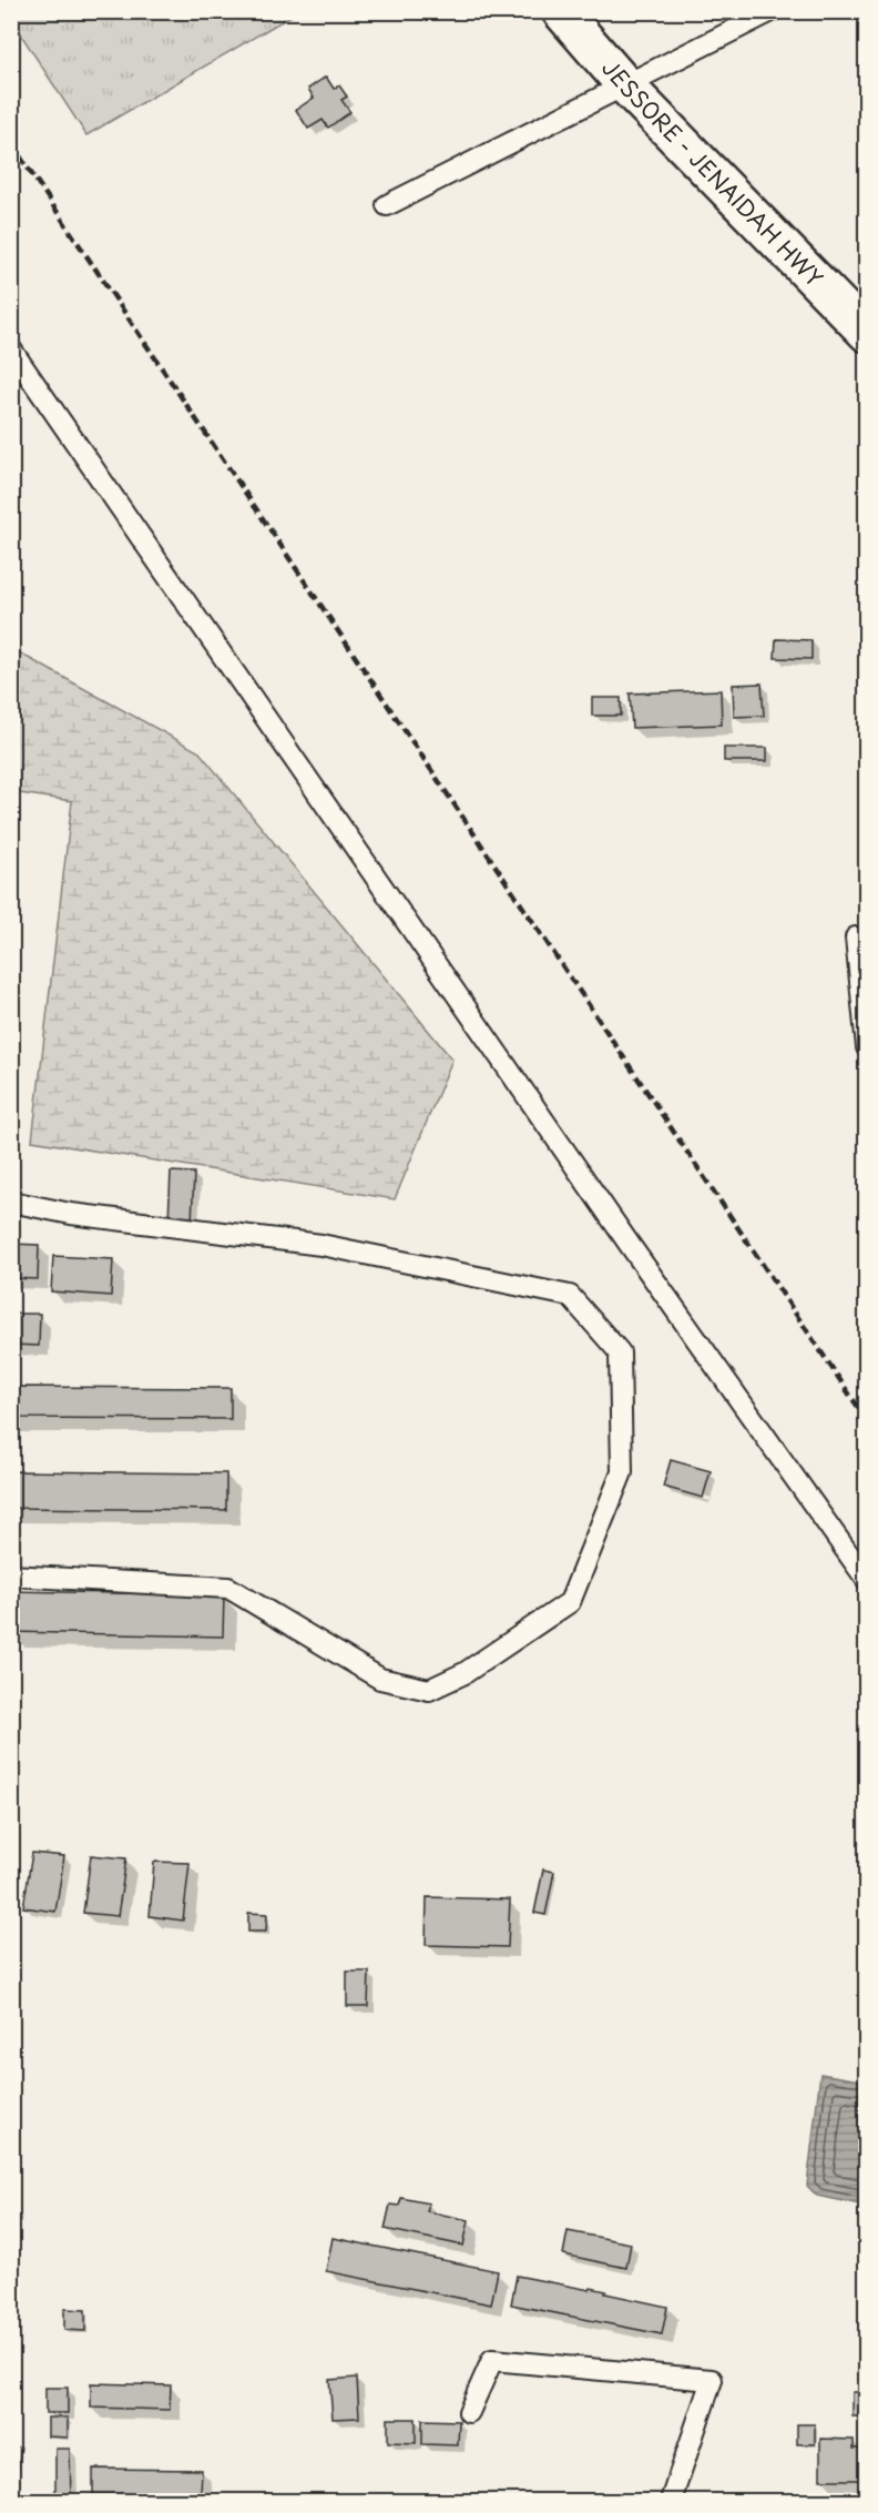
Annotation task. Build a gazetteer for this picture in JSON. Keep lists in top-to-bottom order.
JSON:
{
  "streets": {
    "highway": ["JESSORE - JENAIDAH HWY"]
  }
}
